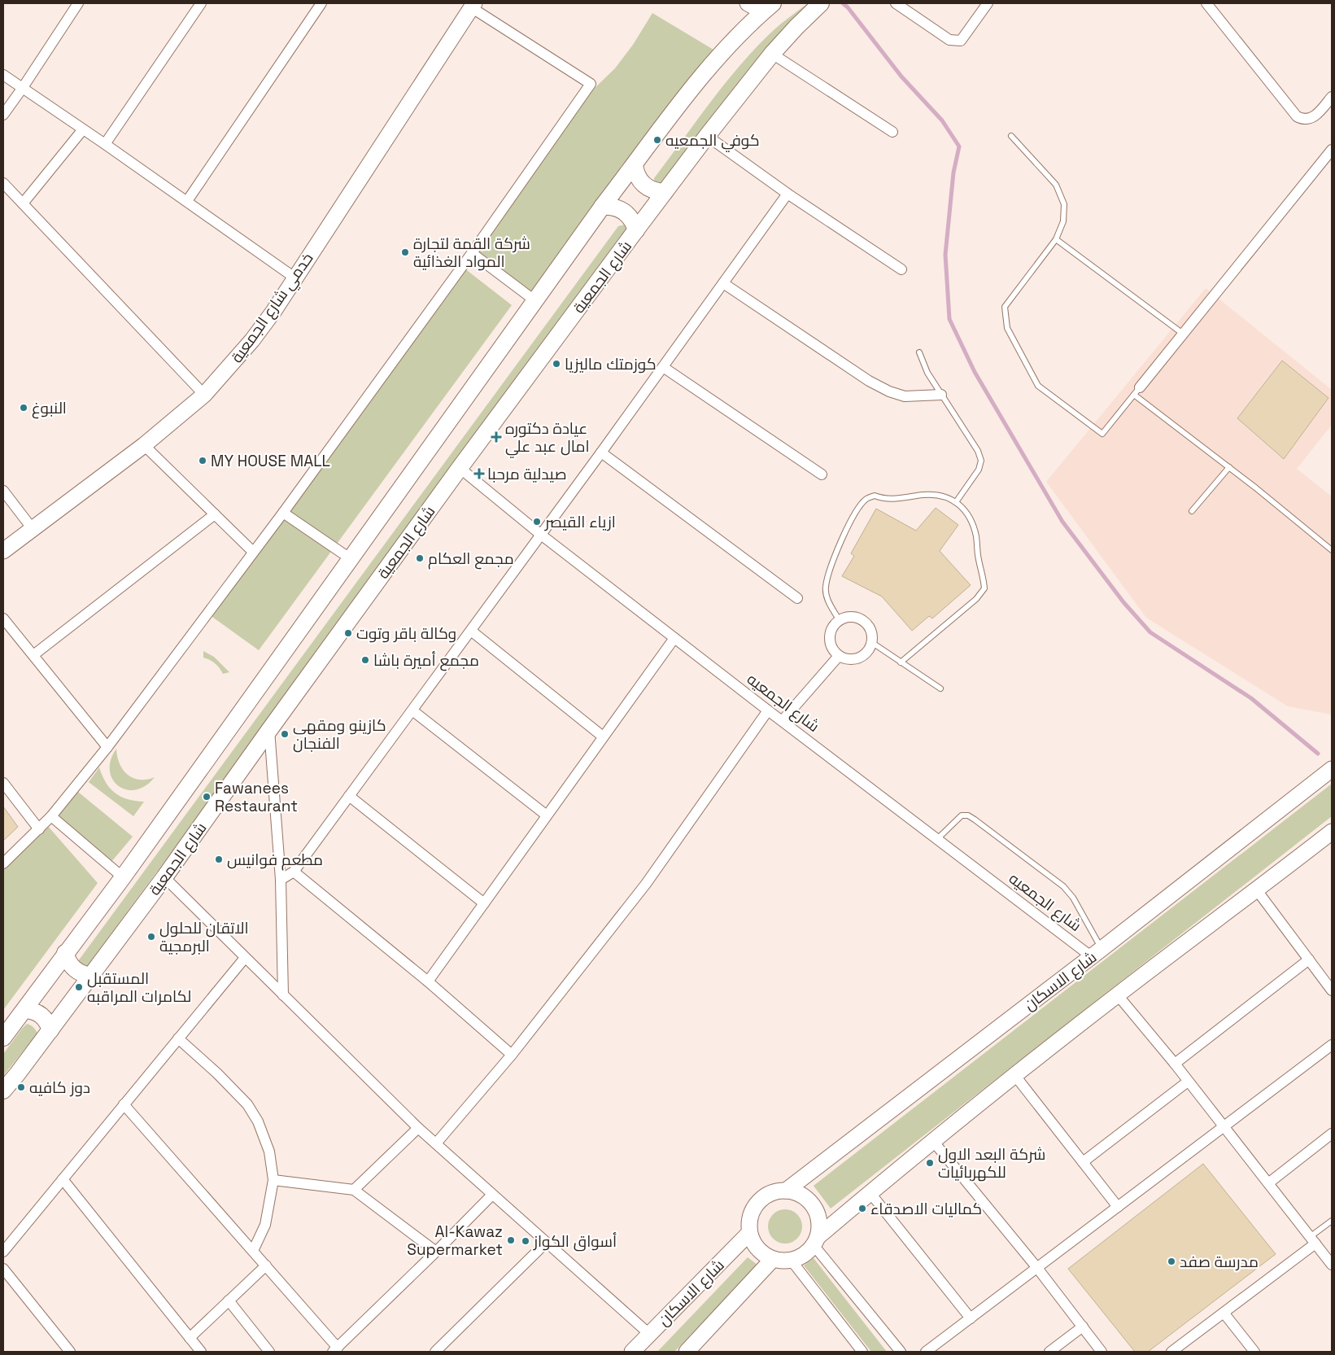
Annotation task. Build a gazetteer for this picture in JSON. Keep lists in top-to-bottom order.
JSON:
{
  "streets": {
    "main road": ["شارع الجمعية", "خدمي شارع الجمعية", "شارع الاسكان"],
    "street": ["شارع الجمعيه"]
  },
  "crossings": [
    ["شارع الجمعية", "شارع الجمعيه"],
    ["شارع الجمعيه", "شارع الاسكان"]
  ],
  "places": {
    "other": [
      "كوفي الجمعيه",
      "شركة القمة لتجارة المواد الغذائية",
      "كوزمتك ماليزيا",
      "النبوغ",
      "MY HOUSE MALL",
      "ازياء القيصر",
      "مجمع العكام",
      "وكالة باقر وتوت",
      "مجمع أميرة باشا",
      "كازينو ومقهى الفنجان",
      "Fawanees Restaurant",
      "مطعم فوانيس",
      "الاتقان للحلول البرمجية",
      "المستقبل لكامرات المراقبه",
      "دوز كافيه",
      "شركة البعد الاول للكهربائيات",
      "كماليات الاصدقاء",
      "Al-Kawaz Supermarket",
      "أسواق الكواز",
      "مدرسة صفد"
    ],
    "health": ["عيادة دكتوره امال عبد علي", "صيدلية مرحبا"]
  }
}
